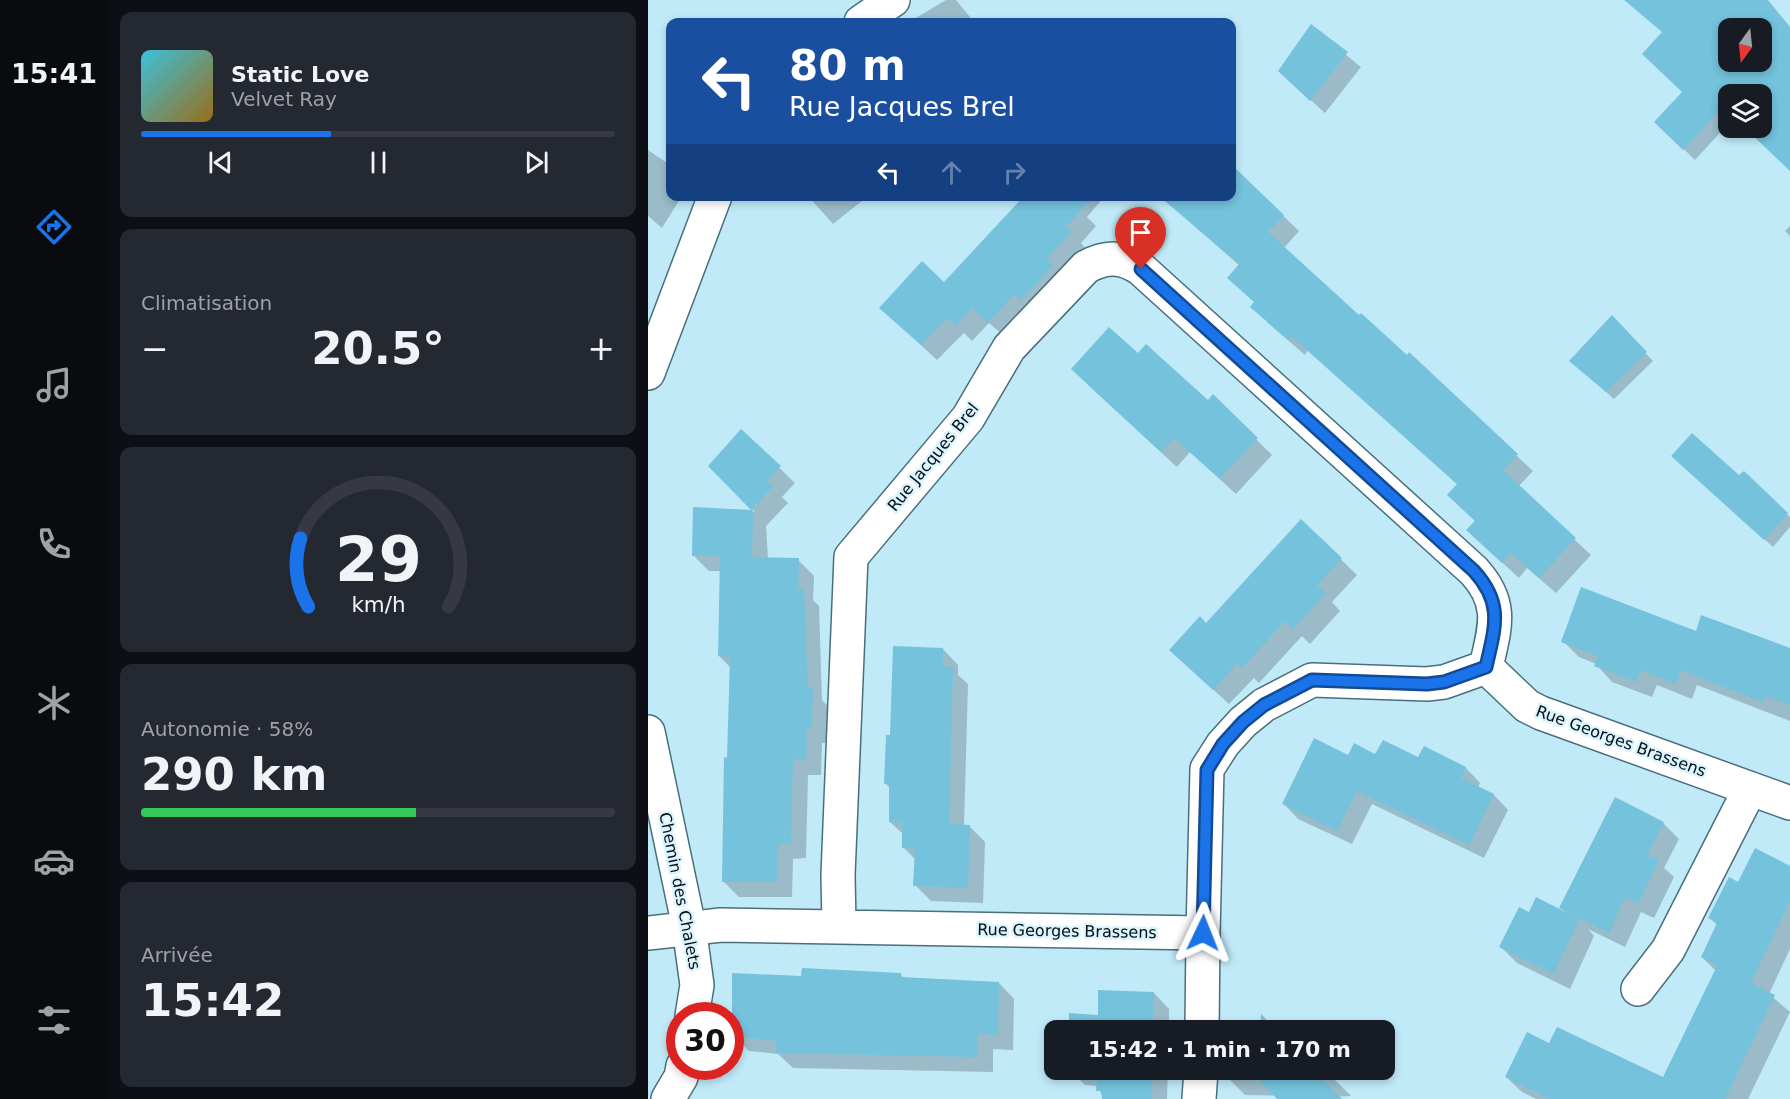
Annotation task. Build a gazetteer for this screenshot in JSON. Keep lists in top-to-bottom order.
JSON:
{
  "streets": {
    "street": ["Rue Jacques Brel", "Rue Georges Brassens", "Chemin des Chalets"]
  },
  "crossings": [
    ["Rue Jacques Brel", "Rue Georges Brassens"],
    ["Rue Georges Brassens", "Chemin des Chalets"]
  ],
  "north": "bottom",
  "page": {
    "tabs": "15:41",
    "turn": ["80 m", "Rue Jacques Brel"],
    "song": ["Static Love", "Velvet Ray"],
    "tile": [
      "Climatisation",
      ["Autonomie · 58%", "290 km"],
      ["Arrivée", "15:42"]
    ],
    "heat": ["−", "20.5°", "+"],
    "limit": "30",
    "trip": "15:42 · 1 min · 170 m",
    "gauge": ["29", "km/h"]
  }
}
